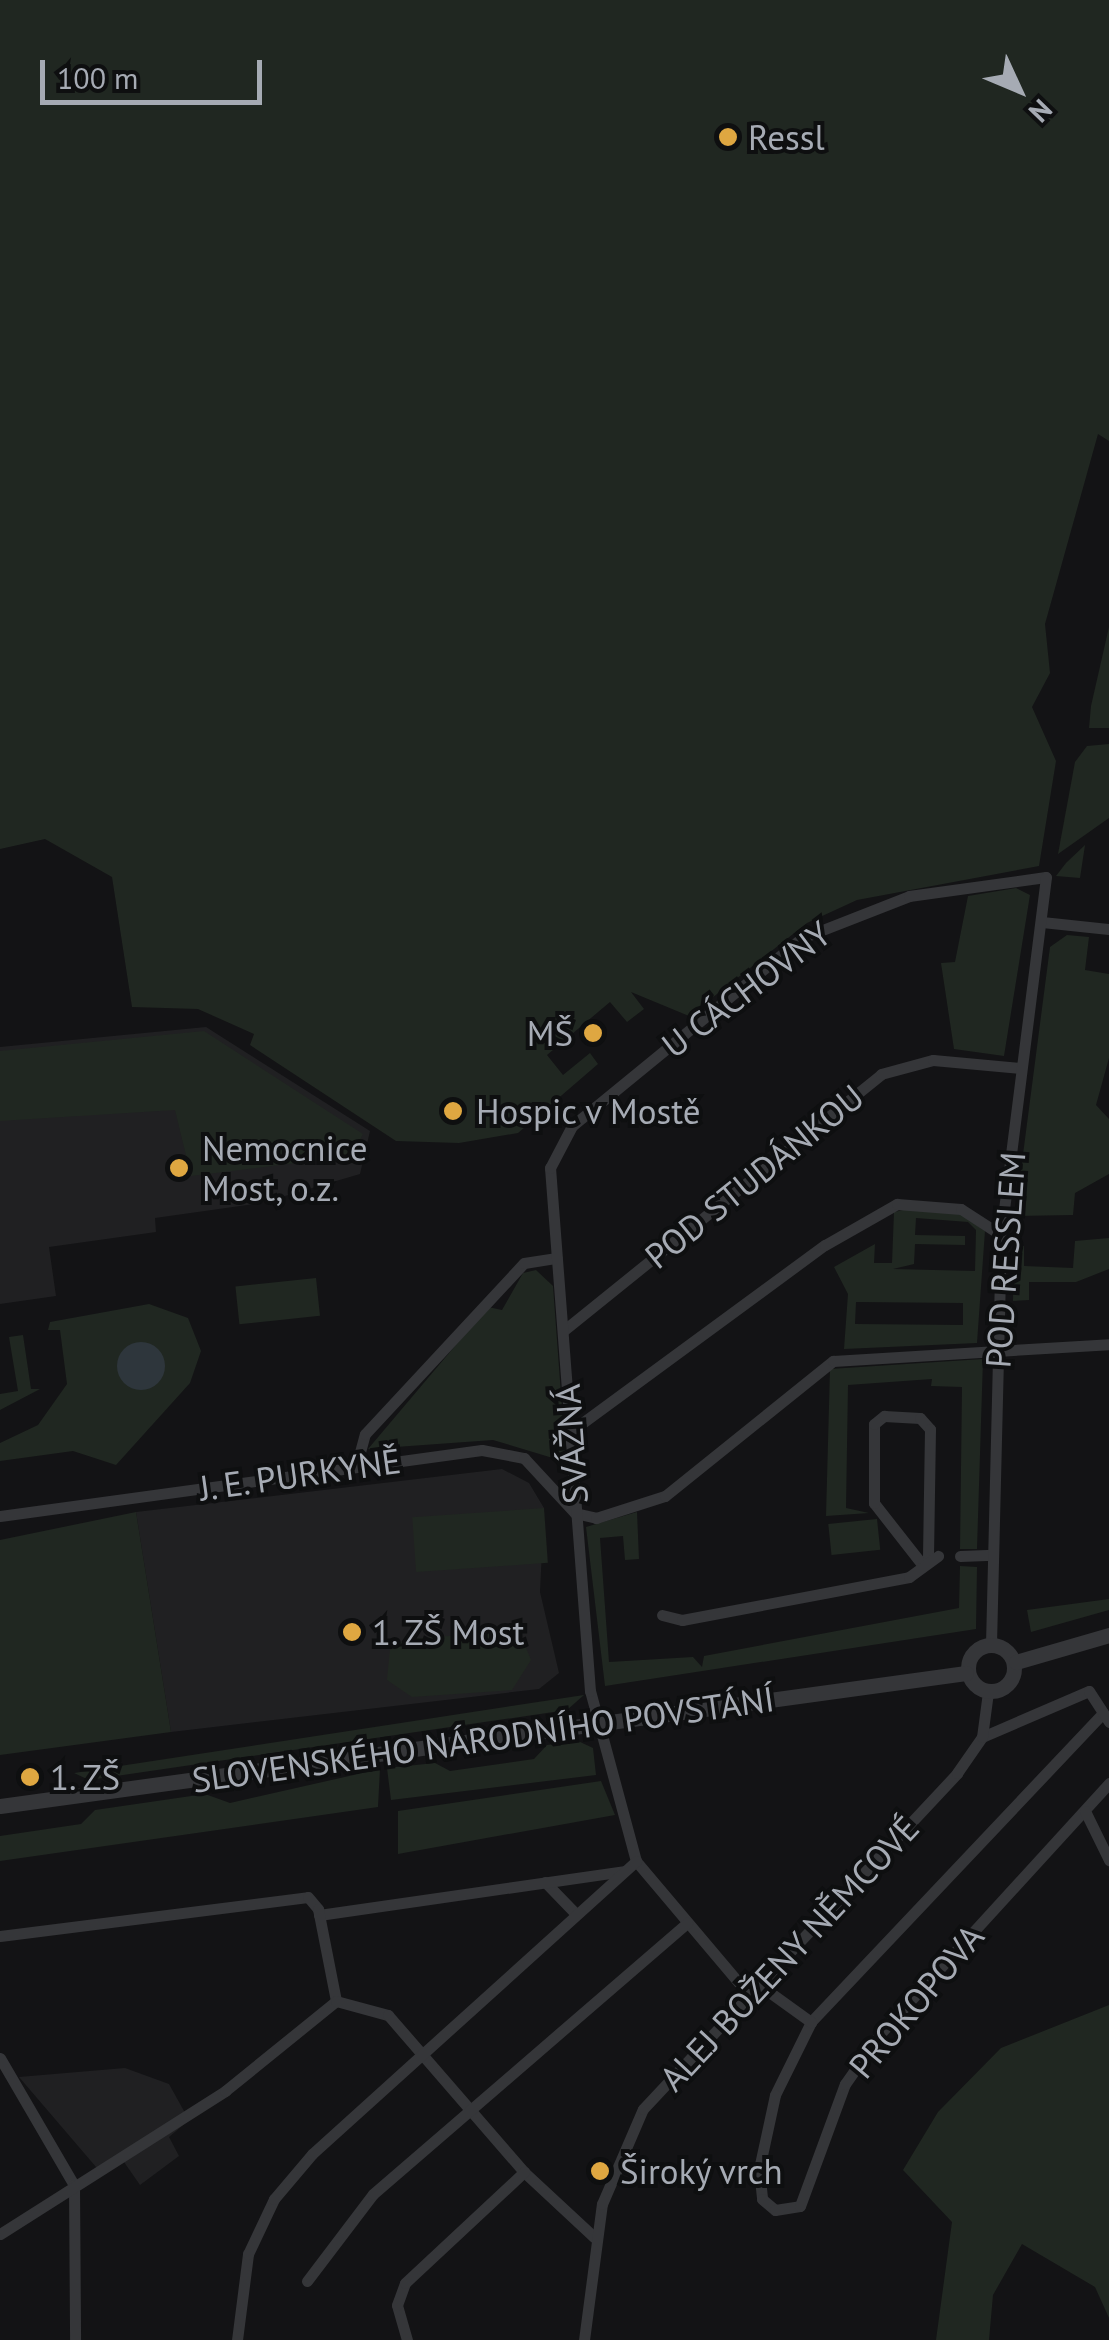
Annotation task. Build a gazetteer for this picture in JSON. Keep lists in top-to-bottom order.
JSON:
{
  "streets": {
    "street": [
      "U CÁCHOVNY",
      "POD STUDÁNKOU",
      "POD RESSLEM",
      "SVÁŽNÁ",
      "J. E. PURKYNĚ",
      "SLOVENSKÉHO NÁRODNÍHO POVSTÁNÍ",
      "ALEJ BOŽENY NĚMCOVÉ",
      "PROKOPOVA"
    ]
  },
  "crossings": [
    ["U CÁCHOVNY", "POD RESSLEM"],
    ["U CÁCHOVNY", "SVÁŽNÁ"],
    ["POD STUDÁNKOU", "POD RESSLEM"],
    ["POD STUDÁNKOU", "SVÁŽNÁ"],
    ["SVÁŽNÁ", "J. E. PURKYNĚ"],
    ["SVÁŽNÁ", "SLOVENSKÉHO NÁRODNÍHO POVSTÁNÍ"],
    ["ALEJ BOŽENY NĚMCOVÉ", "PROKOPOVA"]
  ],
  "places": [
    "Ressl",
    "MŠ",
    "Hospic v Mostě",
    "Nemocnice Most, o.z.",
    "1. ZŠ Most",
    "1. ZŠ",
    "Široký vrch"
  ],
  "scale_bar": "100 m",
  "north": "bottom right"
}
